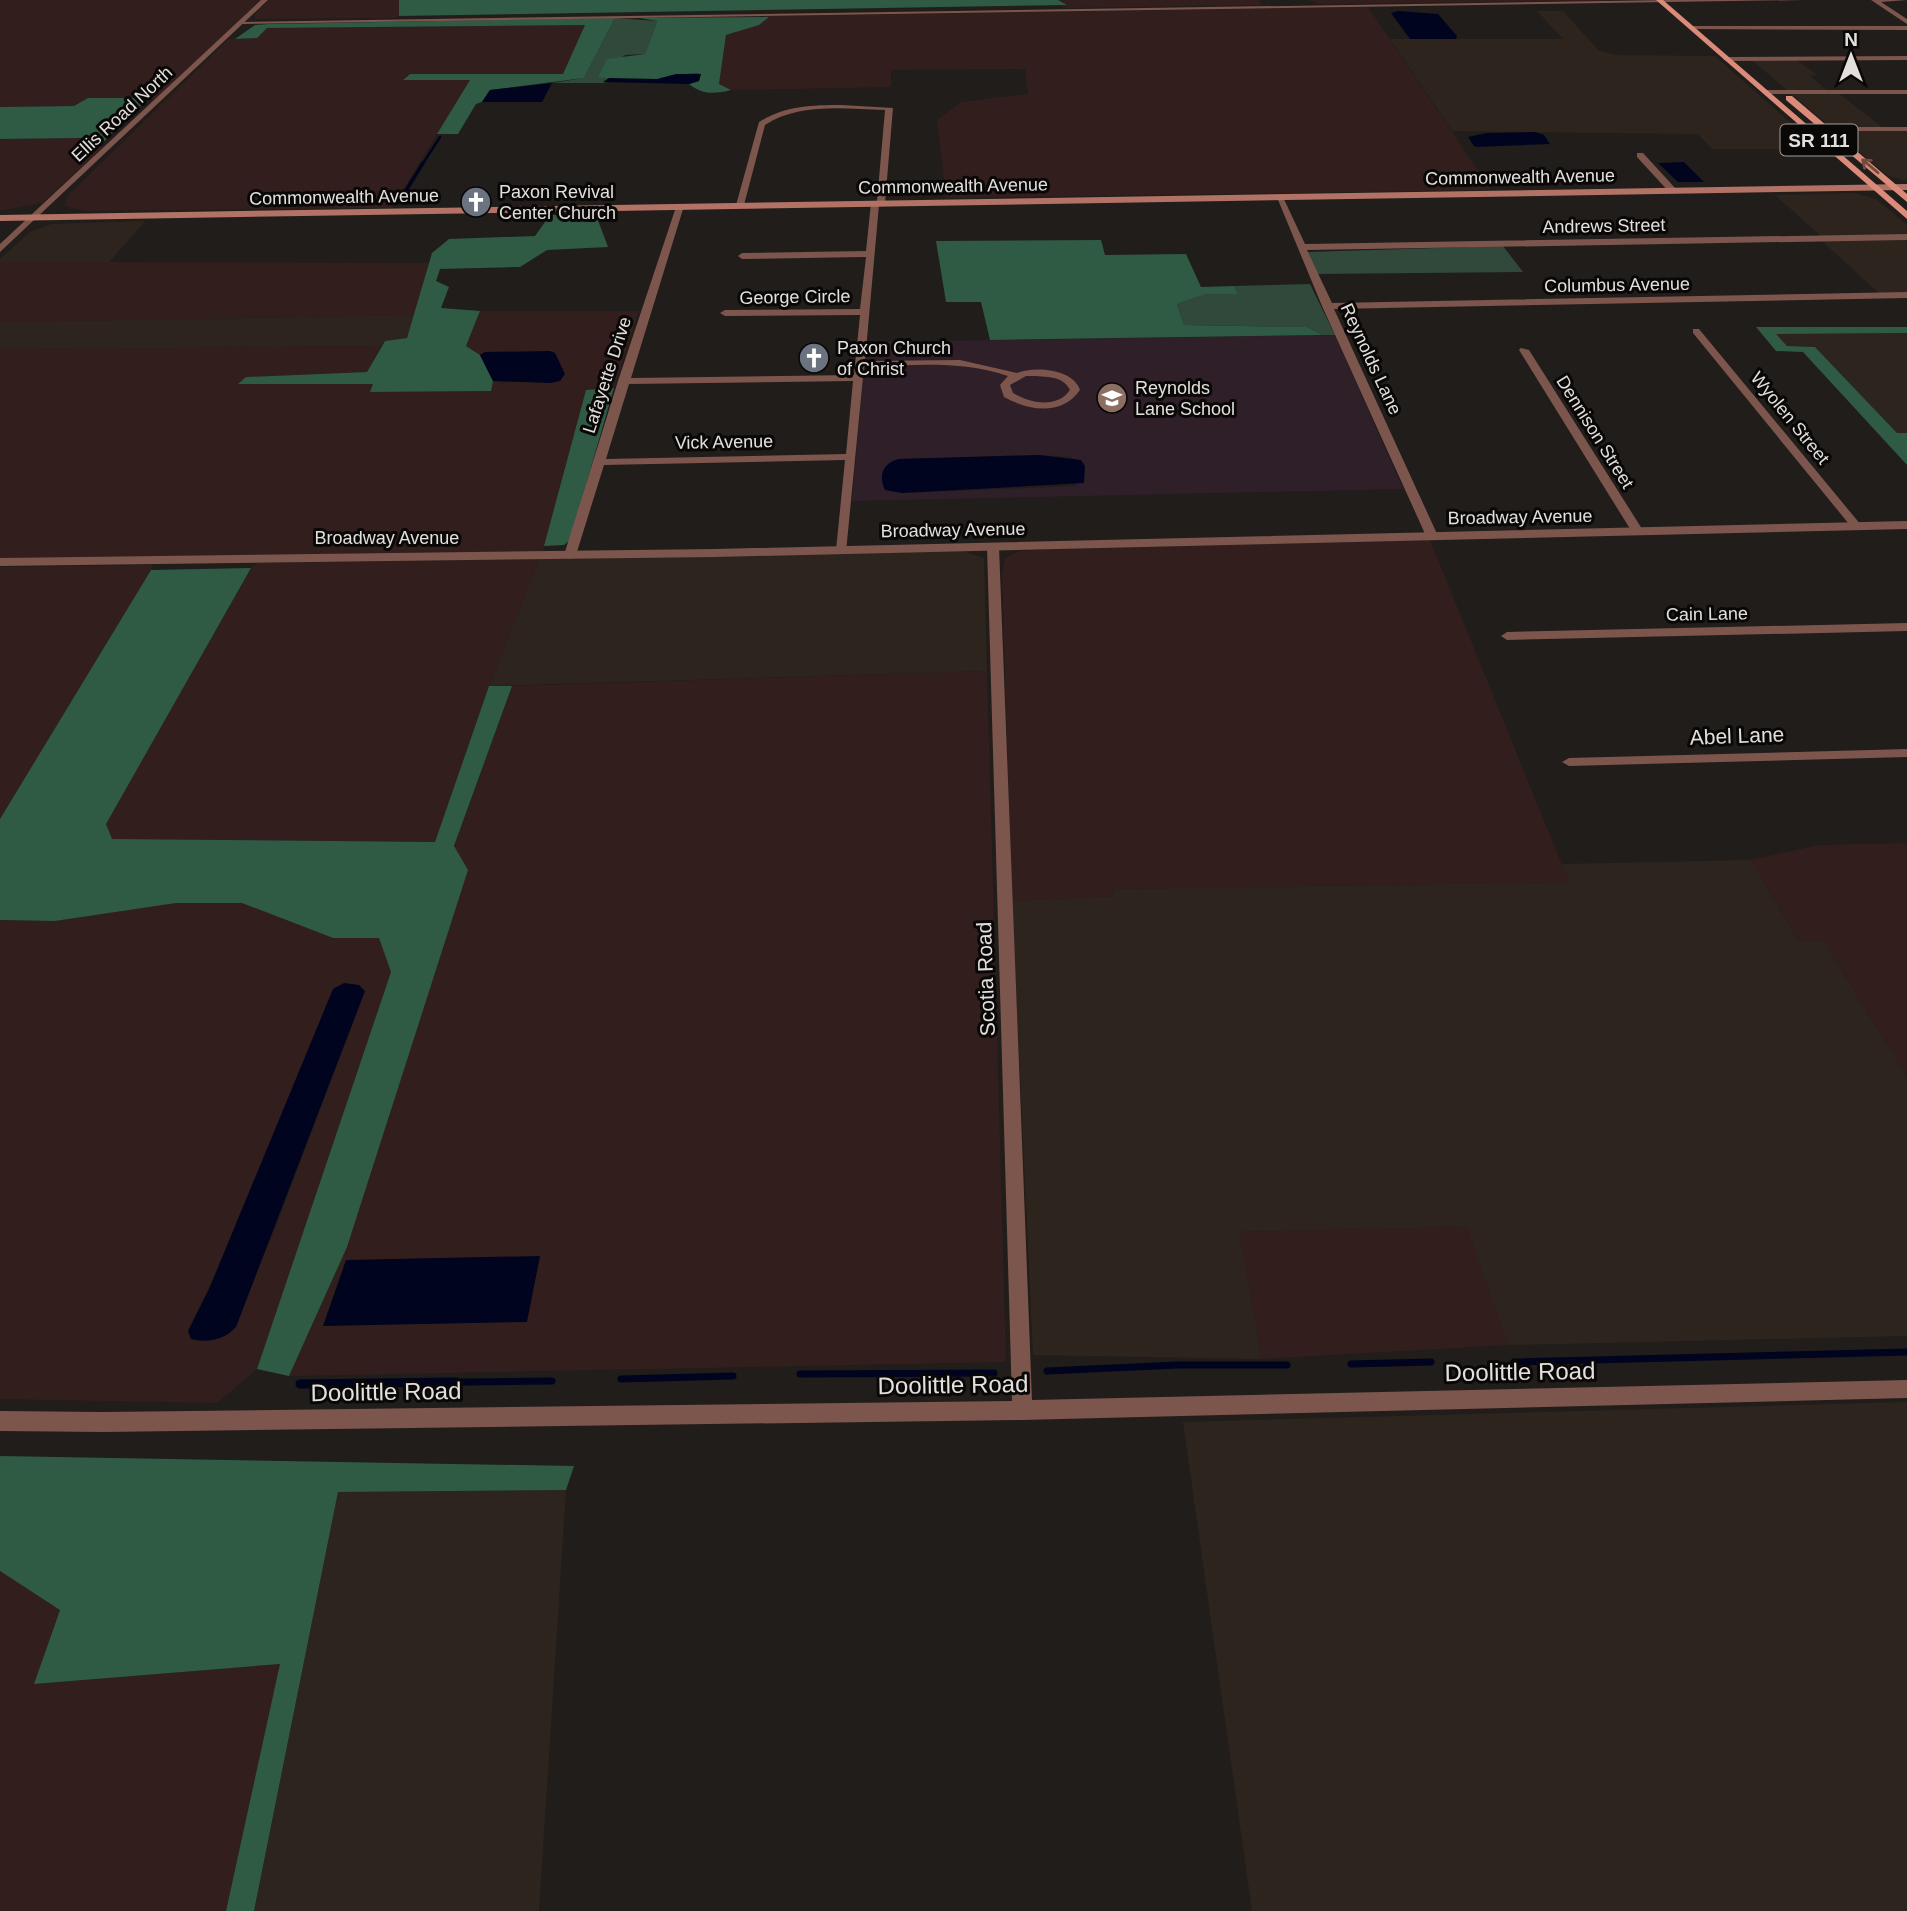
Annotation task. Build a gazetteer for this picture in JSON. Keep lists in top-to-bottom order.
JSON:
{
  "streets": {
    "main road": ["SR 111", "Commonwealth Avenue"],
    "street": [
      "Ellis Road North",
      "Andrews Street",
      "Columbus Avenue",
      "George Circle",
      "Reynolds Lane",
      "Lafayette Drive",
      "Wyolen Street",
      "Dennison Street",
      "Vick Avenue",
      "Broadway Avenue",
      "Cain Lane",
      "Abel Lane",
      "Scotia Road",
      "Doolittle Road"
    ]
  },
  "crossings": [
    ["Ellis Road North", "Commonwealth Avenue"],
    ["SR 111", "Commonwealth Avenue"],
    ["Commonwealth Avenue", "Reynolds Lane"],
    ["Commonwealth Avenue", "Lafayette Drive"],
    ["Andrews Street", "Reynolds Lane"],
    ["Columbus Avenue", "Reynolds Lane"],
    ["Reynolds Lane", "Broadway Avenue"],
    ["Lafayette Drive", "Vick Avenue"],
    ["Lafayette Drive", "Broadway Avenue"],
    ["Wyolen Street", "Broadway Avenue"],
    ["Dennison Street", "Broadway Avenue"],
    ["Broadway Avenue", "Scotia Road"],
    ["Scotia Road", "Doolittle Road"]
  ],
  "places": {
    "church": ["Paxon Revival Center Church", "Paxon Church of Christ"],
    "school or university": ["Reynolds Lane School"]
  },
  "north": "top"
}
